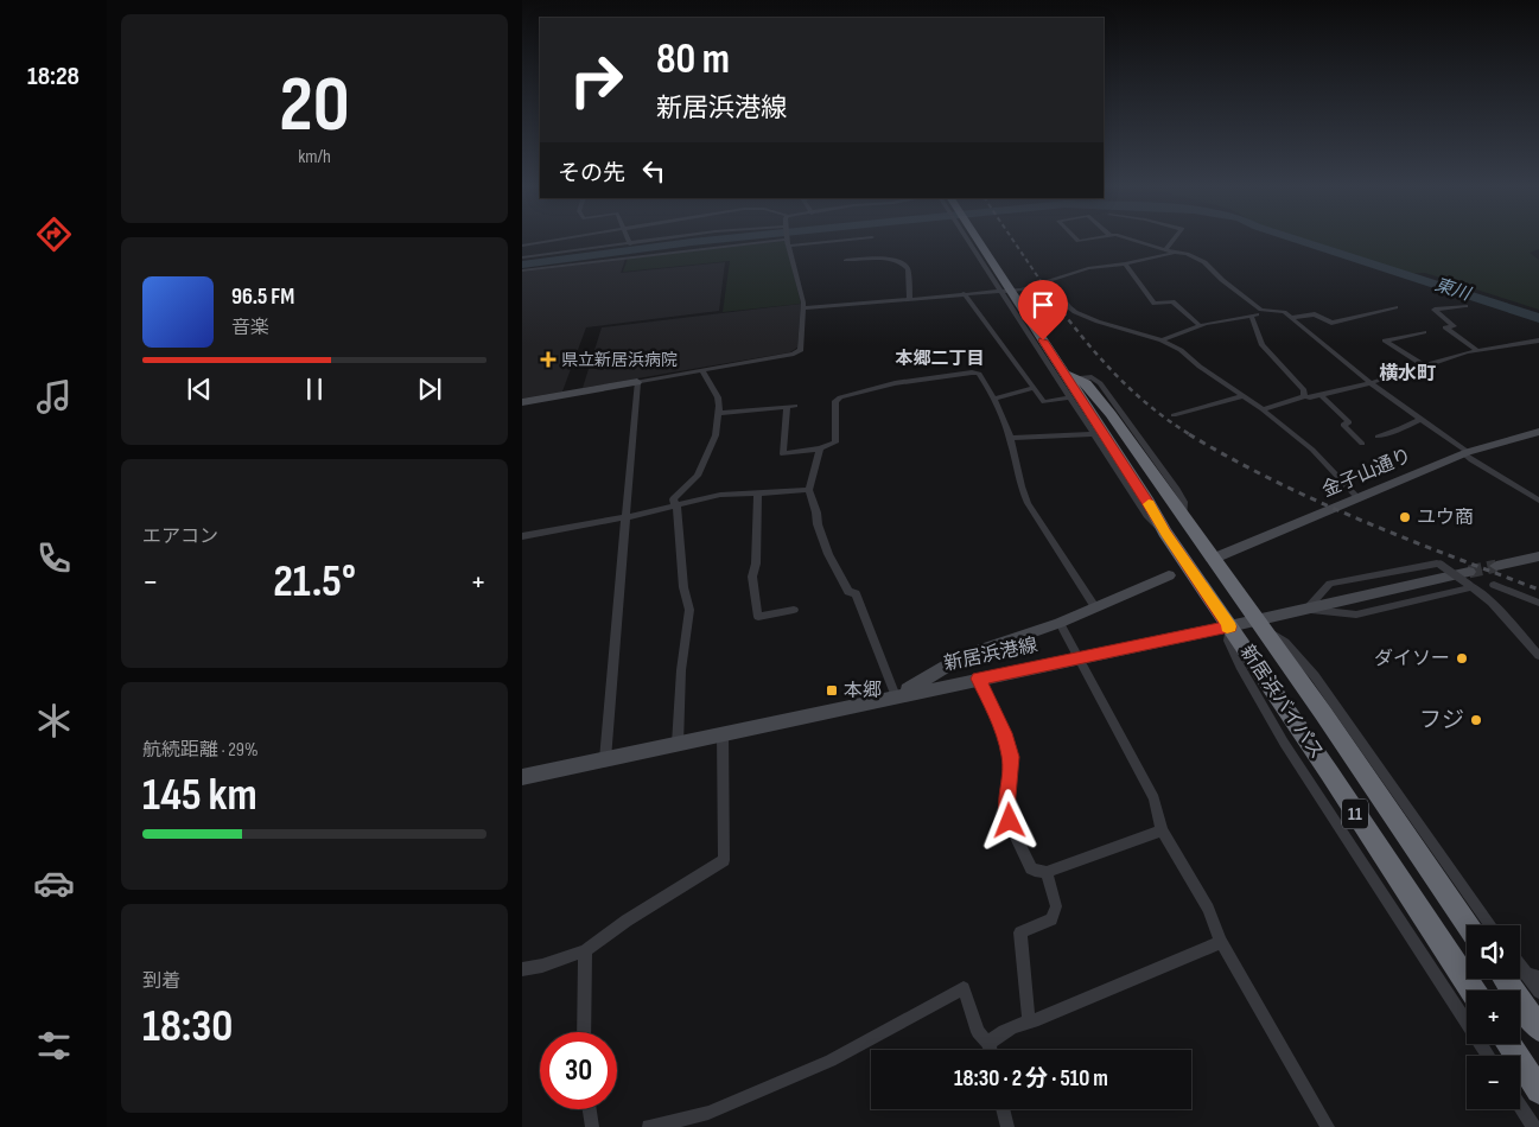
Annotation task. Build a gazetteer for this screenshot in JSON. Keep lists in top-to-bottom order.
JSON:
{
  "streets": {
    "highway": ["新居浜バイパス", "11"],
    "main road": ["新居浜港線"],
    "street": ["金子山通り"]
  },
  "crossings": [
    ["金子山通り", "新居浜バイパス"],
    ["新居浜港線", "新居浜バイパス"]
  ],
  "districts": ["本郷二丁目", "横水町"],
  "water": ["東川"],
  "places": {
    "health": ["県立新居浜病院"],
    "other": ["ユウ商", "ダイソー", "フジ"],
    "transit": ["本郷"]
  },
  "page": {
    "tabs": "18:28",
    "tile": [
      ["20", "km/h"],
      "エアコン",
      ["航続距離 · 29%", "145 km"],
      ["到着", "18:30"]
    ],
    "turn": ["80 m", "新居浜港線"],
    "then": "その先",
    "song": ["96.5 FM", "音楽"],
    "heat": ["−", "21.5°", "+"],
    "map_buttons": ["+", "−"],
    "limit": "30",
    "trip": "18:30 · 2 分 · 510 m"
  }
}
